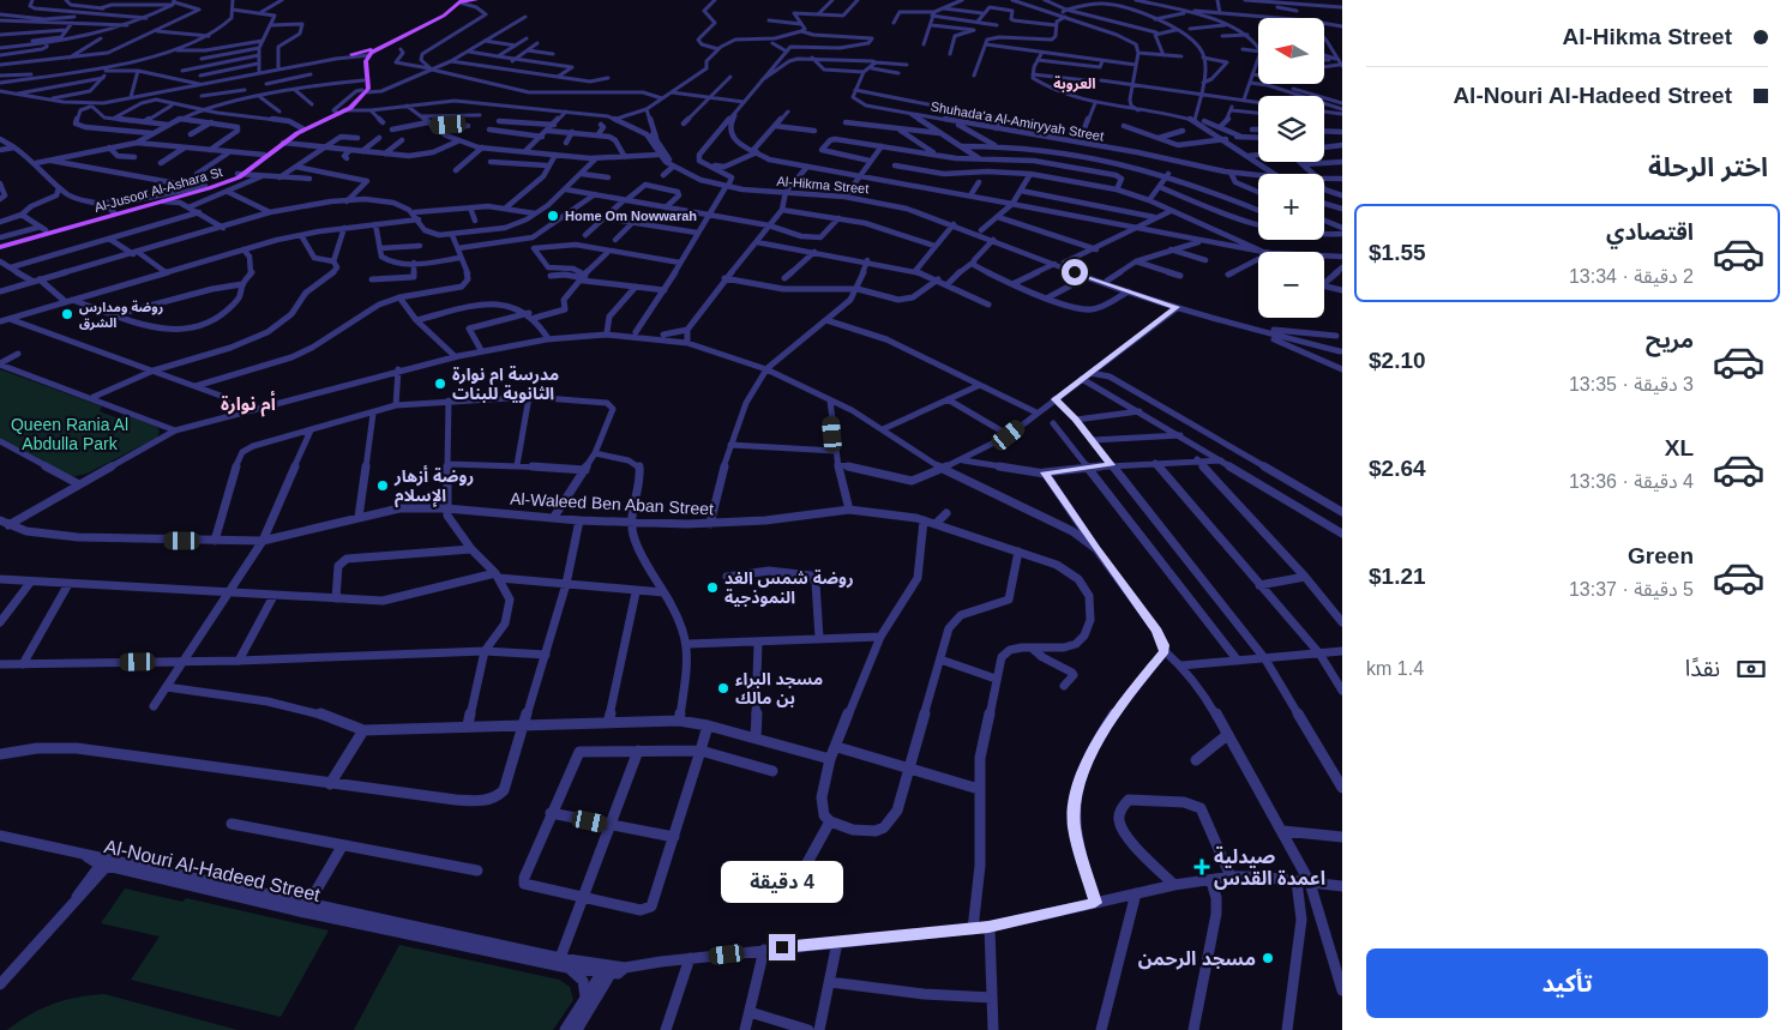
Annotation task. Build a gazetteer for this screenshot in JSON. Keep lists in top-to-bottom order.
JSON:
{
  "streets": {
    "main road": ["Al-Jusoor Al-Ashara St"],
    "street": [
      "Shuhada'a Al-Amiryyah Street",
      "Al-Hikma Street",
      "Al-Waleed Ben Aban Street",
      "Al-Nouri Al-Hadeed Street"
    ]
  },
  "crossings": [
    ["Al-Waleed Ben Aban Street", "Al-Nouri Al-Hadeed Street"]
  ],
  "districts": ["العروبة", "أم نوارة"],
  "parks": ["Queen Rania Al Abdulla Park"],
  "places": {
    "other": [
      "Home Om Nowwarah",
      "روضة ومدارس الشرق",
      "مدرسة ام نوارة الثانوية للبنات",
      "روضة أزهار الإسلام",
      "روضة شمس الغد النموذجية",
      "مسجد البراء بن مالك",
      "مسجد الرحمن"
    ],
    "health": ["صيدلية اعمدة القدس"]
  },
  "north": "left",
  "page": {
    "banner": ["Al-Hikma Street", "Al-Nouri Al-Hadeed Street"],
    "map_buttons": ["+", "−"],
    "heading": "اختر الرحلة",
    "list": [
      {
        "name": "اقتصادي",
        "note": "2 دقيقة · 13:34",
        "value": "$1.55"
      },
      {
        "name": "مريح",
        "note": "3 دقيقة · 13:35",
        "value": "$2.10"
      },
      {
        "name": "XL",
        "note": "4 دقيقة · 13:36",
        "value": "$2.64"
      },
      {
        "name": "Green",
        "note": "5 دقيقة · 13:37",
        "value": "$1.21"
      }
    ],
    "pay": ["نقدًا", "1.4 km"],
    "bubble": "4 دقيقة",
    "buttons": "تأكيد"
  }
}
